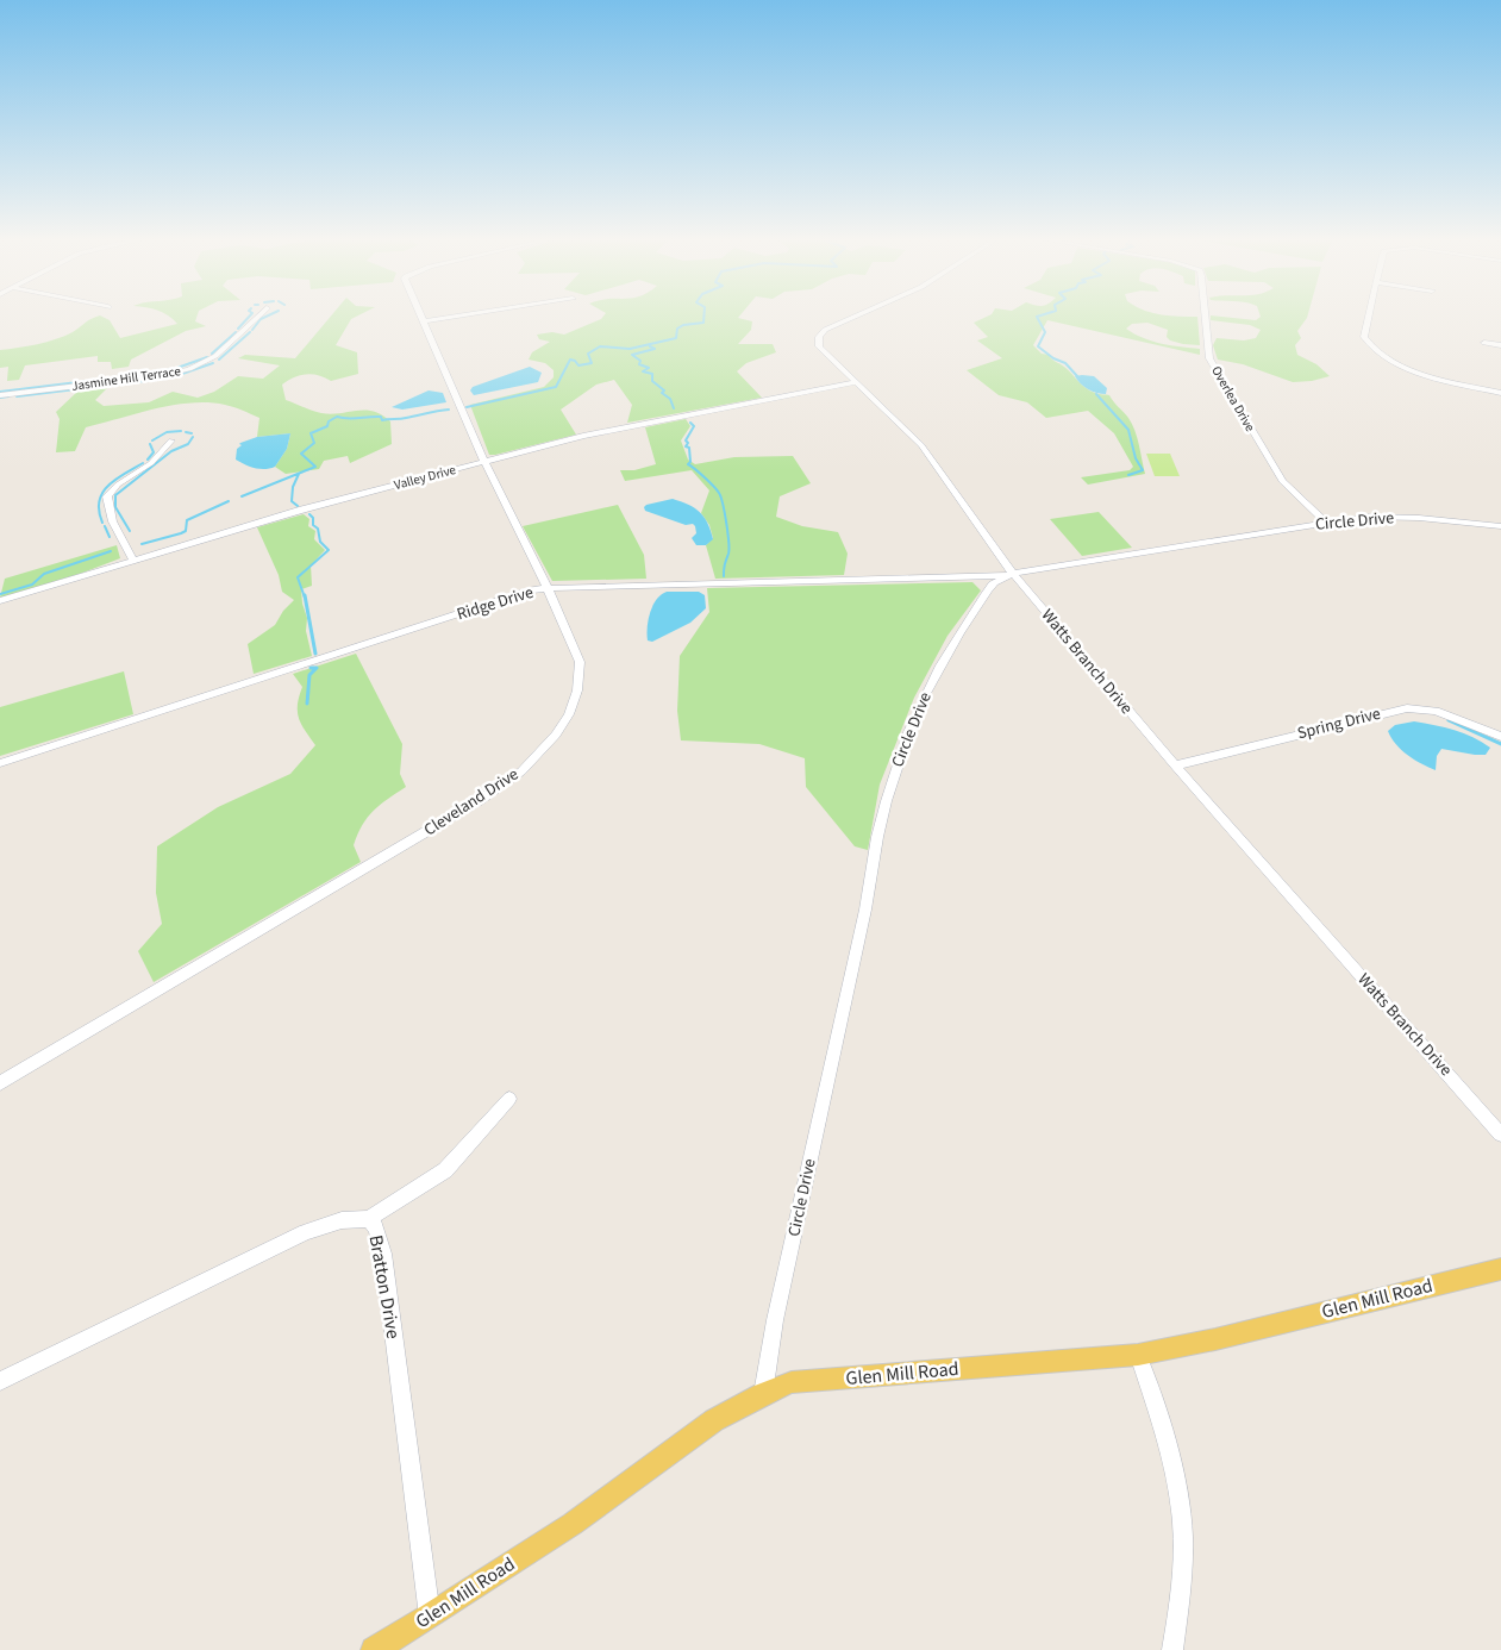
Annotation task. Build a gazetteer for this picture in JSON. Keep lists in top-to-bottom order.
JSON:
{
  "streets": {
    "main road": ["Glen Mill Road"],
    "street": [
      "Jasmine Hill Terrace",
      "Overlea Drive",
      "Valley Drive",
      "Circle Drive",
      "Ridge Drive",
      "Watts Branch Drive",
      "Spring Drive",
      "Cleveland Drive",
      "Bratton Drive"
    ]
  },
  "crossings": [
    ["Overlea Drive", "Circle Drive"],
    ["Valley Drive", "Watts Branch Drive"],
    ["Valley Drive", "Cleveland Drive"],
    ["Circle Drive", "Ridge Drive"],
    ["Circle Drive", "Watts Branch Drive"],
    ["Circle Drive", "Glen Mill Road"],
    ["Ridge Drive", "Watts Branch Drive"],
    ["Ridge Drive", "Cleveland Drive"],
    ["Watts Branch Drive", "Spring Drive"],
    ["Bratton Drive", "Glen Mill Road"]
  ]
}
